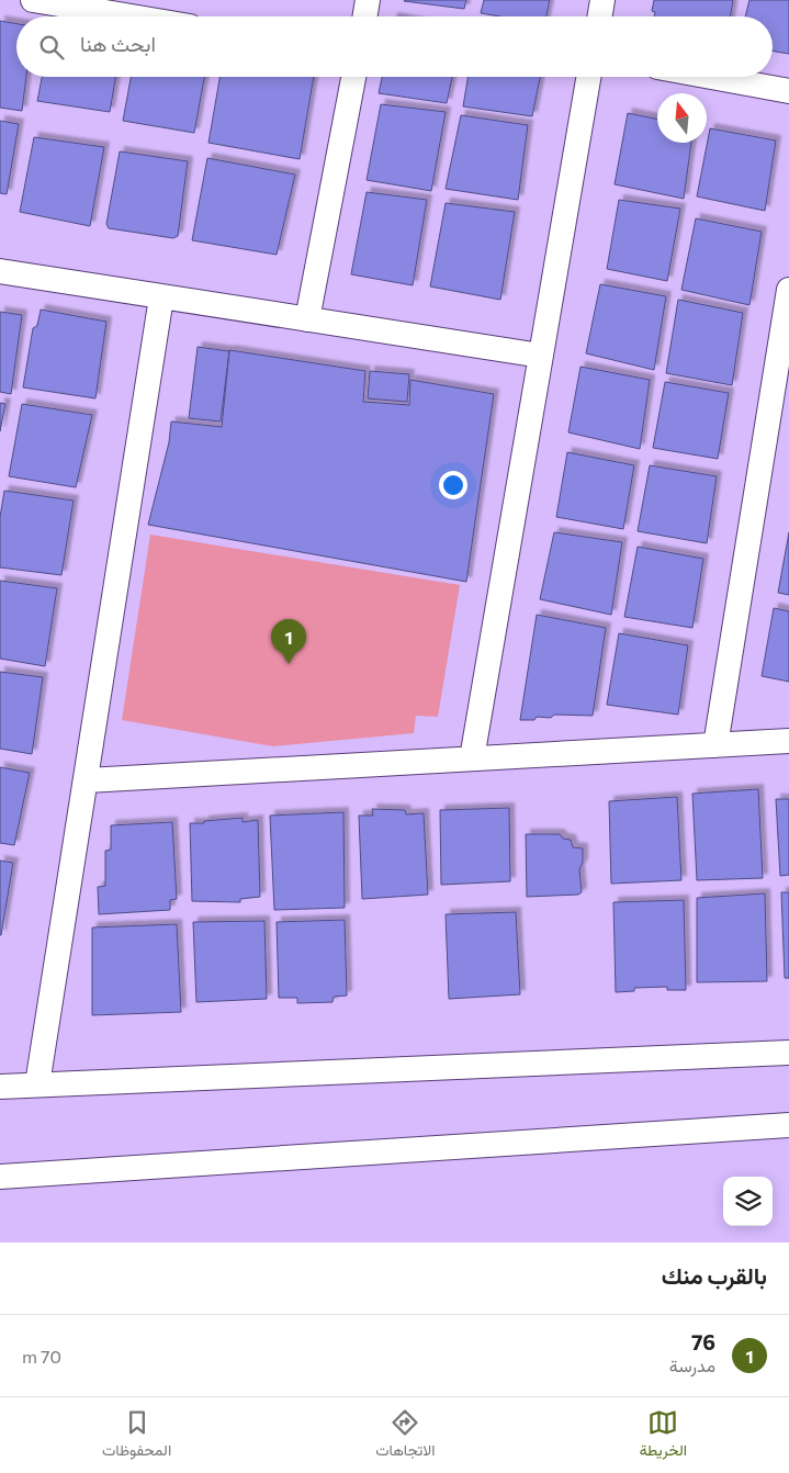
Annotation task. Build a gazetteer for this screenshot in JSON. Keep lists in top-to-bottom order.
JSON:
{
  "north": "top",
  "page": {
    "search": "ابحث هنا",
    "pins": "1",
    "heading": "بالقرب منك",
    "list": [
      {
        "mark": "1",
        "name": "76",
        "note": "مدرسة",
        "value": "70 m"
      }
    ],
    "nav": ["الخريطة", "الاتجاهات", "المحفوظات"]
  }
}
